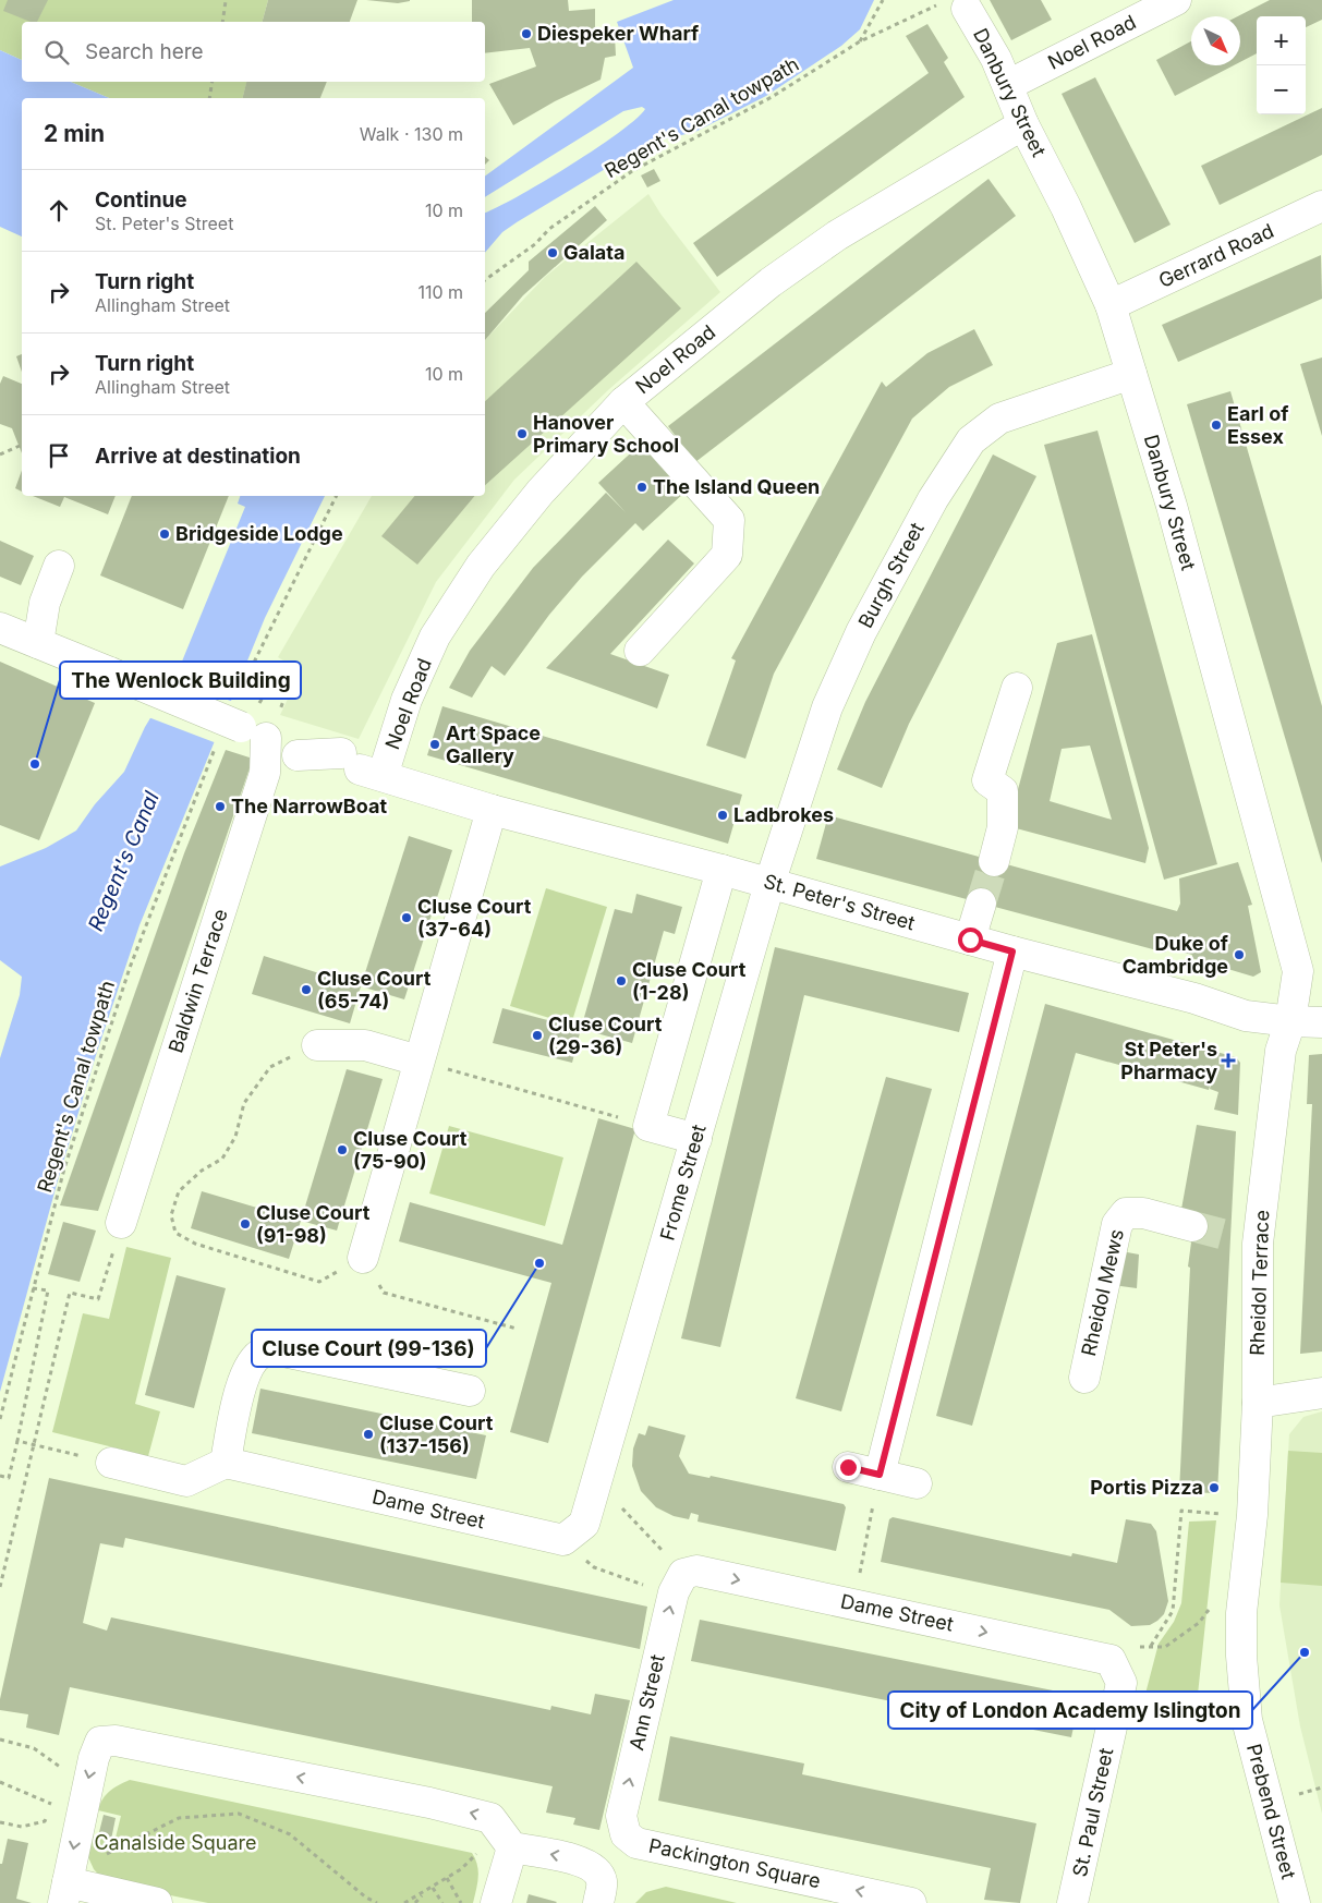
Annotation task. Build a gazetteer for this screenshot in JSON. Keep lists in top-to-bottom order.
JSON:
{
  "streets": {
    "street": [
      "Noel Road",
      "Danbury Street",
      "Gerrard Road",
      "Burgh Street",
      "St. Peter's Street",
      "Baldwin Terrace",
      "Frome Street",
      "Rheidol Terrace",
      "Rheidol Mews",
      "Dame Street",
      "Ann Street",
      "Prebend Street",
      "St. Paul Street",
      "Packington Square"
    ],
    "path": ["Regent's Canal towpath"]
  },
  "crossings": [
    ["Noel Road", "Danbury Street"],
    ["Noel Road", "St. Peter's Street"],
    ["Danbury Street", "Gerrard Road"],
    ["Danbury Street", "Burgh Street"],
    ["Danbury Street", "St. Peter's Street"],
    ["Danbury Street", "Rheidol Terrace"],
    ["Burgh Street", "St. Peter's Street"],
    ["Burgh Street", "Frome Street"],
    ["St. Peter's Street", "Frome Street"],
    ["St. Peter's Street", "Rheidol Terrace"],
    ["Frome Street", "Dame Street"],
    ["Rheidol Terrace", "Prebend Street"],
    ["Dame Street", "Ann Street"],
    ["Dame Street", "St. Paul Street"],
    ["Ann Street", "Packington Square"]
  ],
  "one_way": ["Dame Street", "Ann Street", "Packington Square"],
  "water": ["Regent's Canal"],
  "parks": ["Canalside Square"],
  "places": {
    "other": [
      "Diespeker Wharf",
      "Galata",
      "Earl of Essex",
      "Hanover Primary School",
      "The Island Queen",
      "Bridgeside Lodge",
      "Art Space Gallery",
      "The Wenlock Building",
      "The NarrowBoat",
      "Ladbrokes",
      "Cluse Court (37-64)",
      "Duke of Cambridge",
      "Cluse Court (1-28)",
      "Cluse Court (65-74)",
      "Cluse Court (29-36)",
      "Cluse Court (75-90)",
      "Cluse Court (91-98)",
      "Cluse Court (99-136)",
      "Cluse Court (137-156)",
      "Portis Pizza",
      "City of London Academy Islington"
    ],
    "health": ["St Peter's Pharmacy"]
  },
  "north": "bottom right",
  "page": {
    "map_buttons": ["+", "−"],
    "search": "Search here",
    "heading": ["2 min", "Walk · 130 m"],
    "list": [
      ["Continue", "St. Peter's Street", "10 m"],
      ["Turn right", "Allingham Street", "110 m"],
      ["Turn right", "Allingham Street", "10 m"],
      "Arrive at destination"
    ]
  }
}
